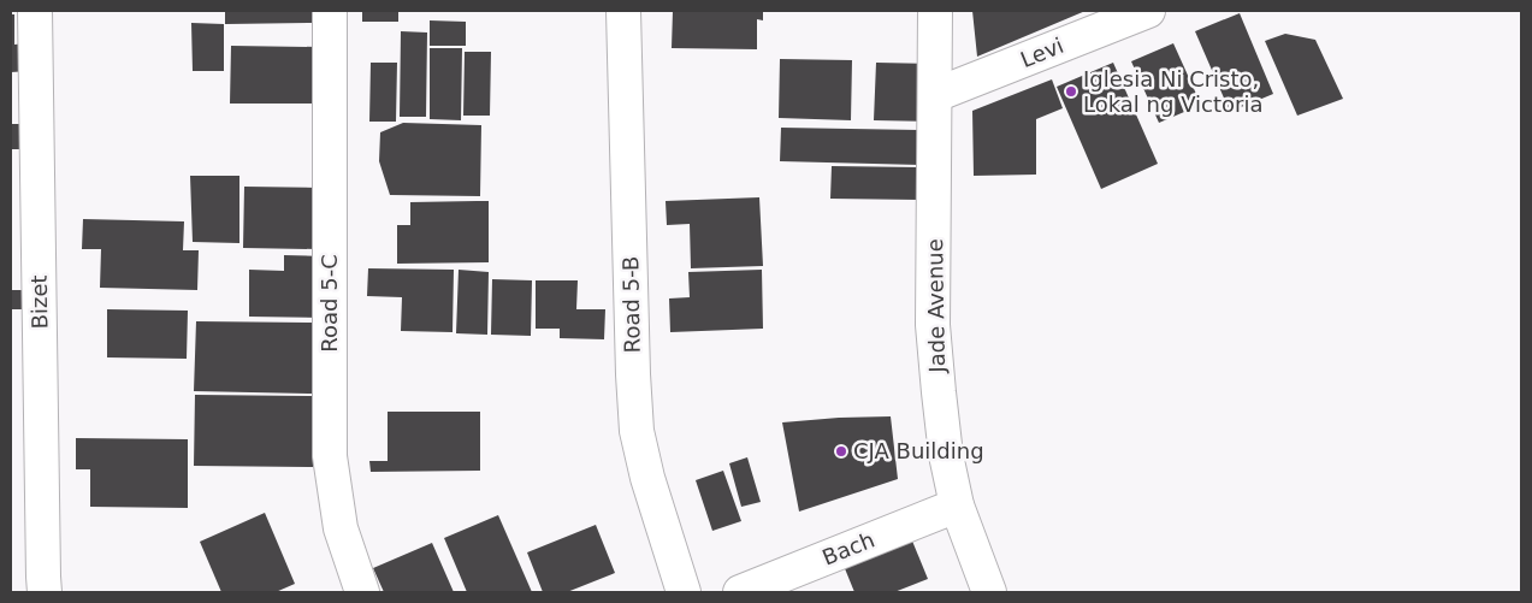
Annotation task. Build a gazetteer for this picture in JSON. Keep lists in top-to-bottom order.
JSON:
{
  "streets": {
    "street": [
      "Levi",
      "Bizet",
      "Road 5-C",
      "Road 5-B",
      "Jade Avenue",
      "Bach"
    ]
  },
  "crossings": [
    ["Levi", "Jade Avenue"],
    ["Jade Avenue", "Bach"]
  ],
  "places": ["Iglesia Ni Cristo, Lokal ng Victoria", "CJA Building"]
}
